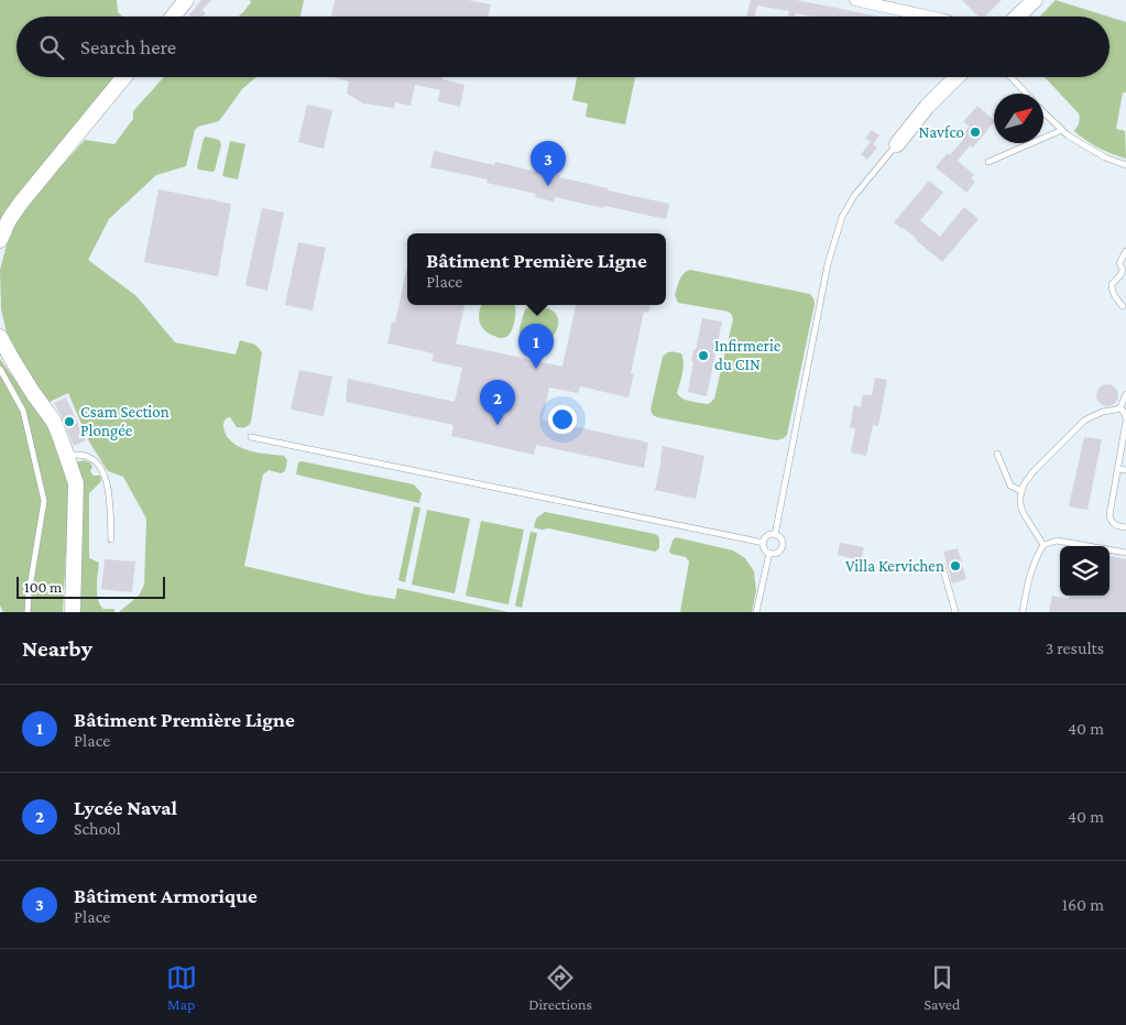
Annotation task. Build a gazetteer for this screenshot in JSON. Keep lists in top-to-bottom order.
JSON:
{
  "places": [
    "Navfco",
    "Infirmerie du CIN",
    "Csam Section Plongée",
    "Villa Kervichen"
  ],
  "scale_bar": "100 m",
  "north": "top right",
  "page": {
    "search": "Search here",
    "pins": ["3", "1", "2"],
    "popup": ["Bâtiment Première Ligne", "Place"],
    "scale": "100 m",
    "heading": ["Nearby", "3 results"],
    "list": [
      {
        "mark": "1",
        "name": "Bâtiment Première Ligne",
        "note": "Place",
        "value": "40 m"
      },
      {
        "mark": "2",
        "name": "Lycée Naval",
        "note": "School",
        "value": "40 m"
      },
      {
        "mark": "3",
        "name": "Bâtiment Armorique",
        "note": "Place",
        "value": "160 m"
      }
    ],
    "nav": ["Map", "Directions", "Saved"]
  }
}
